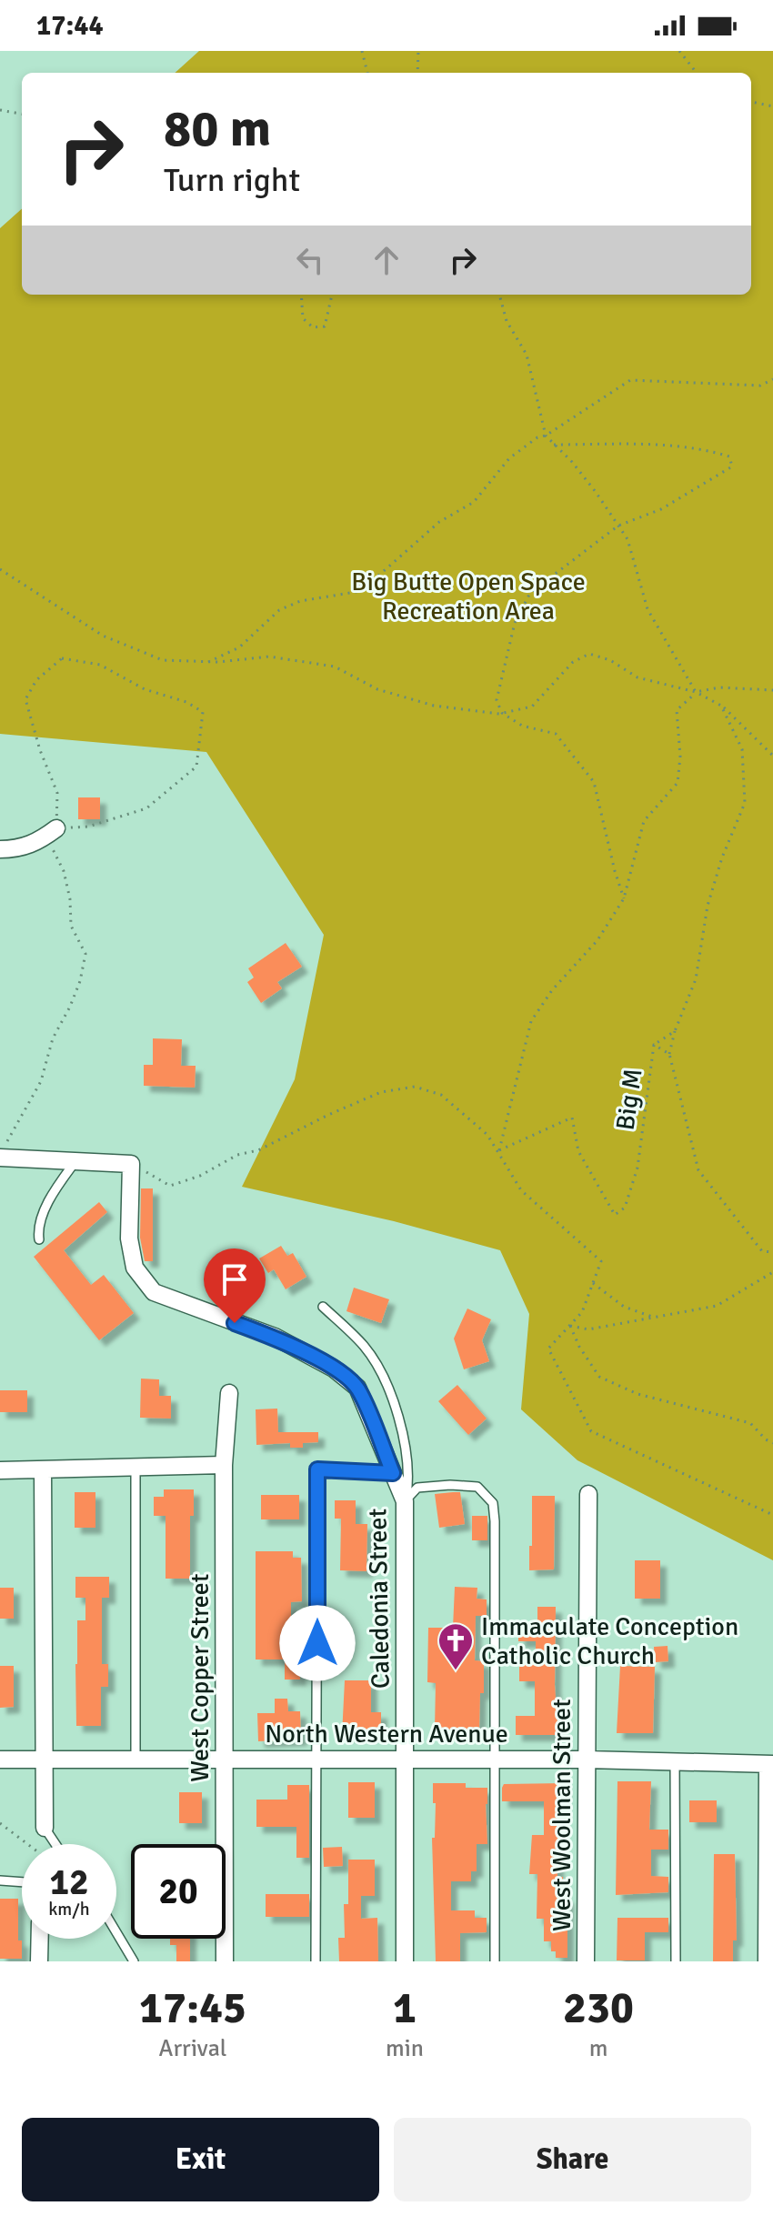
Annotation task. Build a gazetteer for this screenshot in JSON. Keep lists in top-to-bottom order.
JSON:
{
  "streets": {
    "street": [
      "Caledonia Street",
      "West Copper Street",
      "North Western Avenue",
      "West Woolman Street"
    ],
    "path": ["Big M"]
  },
  "crossings": [
    ["Caledonia Street", "North Western Avenue"],
    ["West Copper Street", "North Western Avenue"],
    ["North Western Avenue", "West Woolman Street"]
  ],
  "parks": ["Big Butte Open Space Recreation Area"],
  "places": {
    "church": ["Immaculate Conception Catholic Church"]
  },
  "page": {
    "status": "17:44",
    "turn": ["80 m", "Turn right"],
    "speed": "12 km/h",
    "limit": "20",
    "eta": [
      "17:45",
      "Arrival",
      "1",
      "min",
      "230",
      "m"
    ],
    "buttons": ["Exit", "Share"]
  }
}
